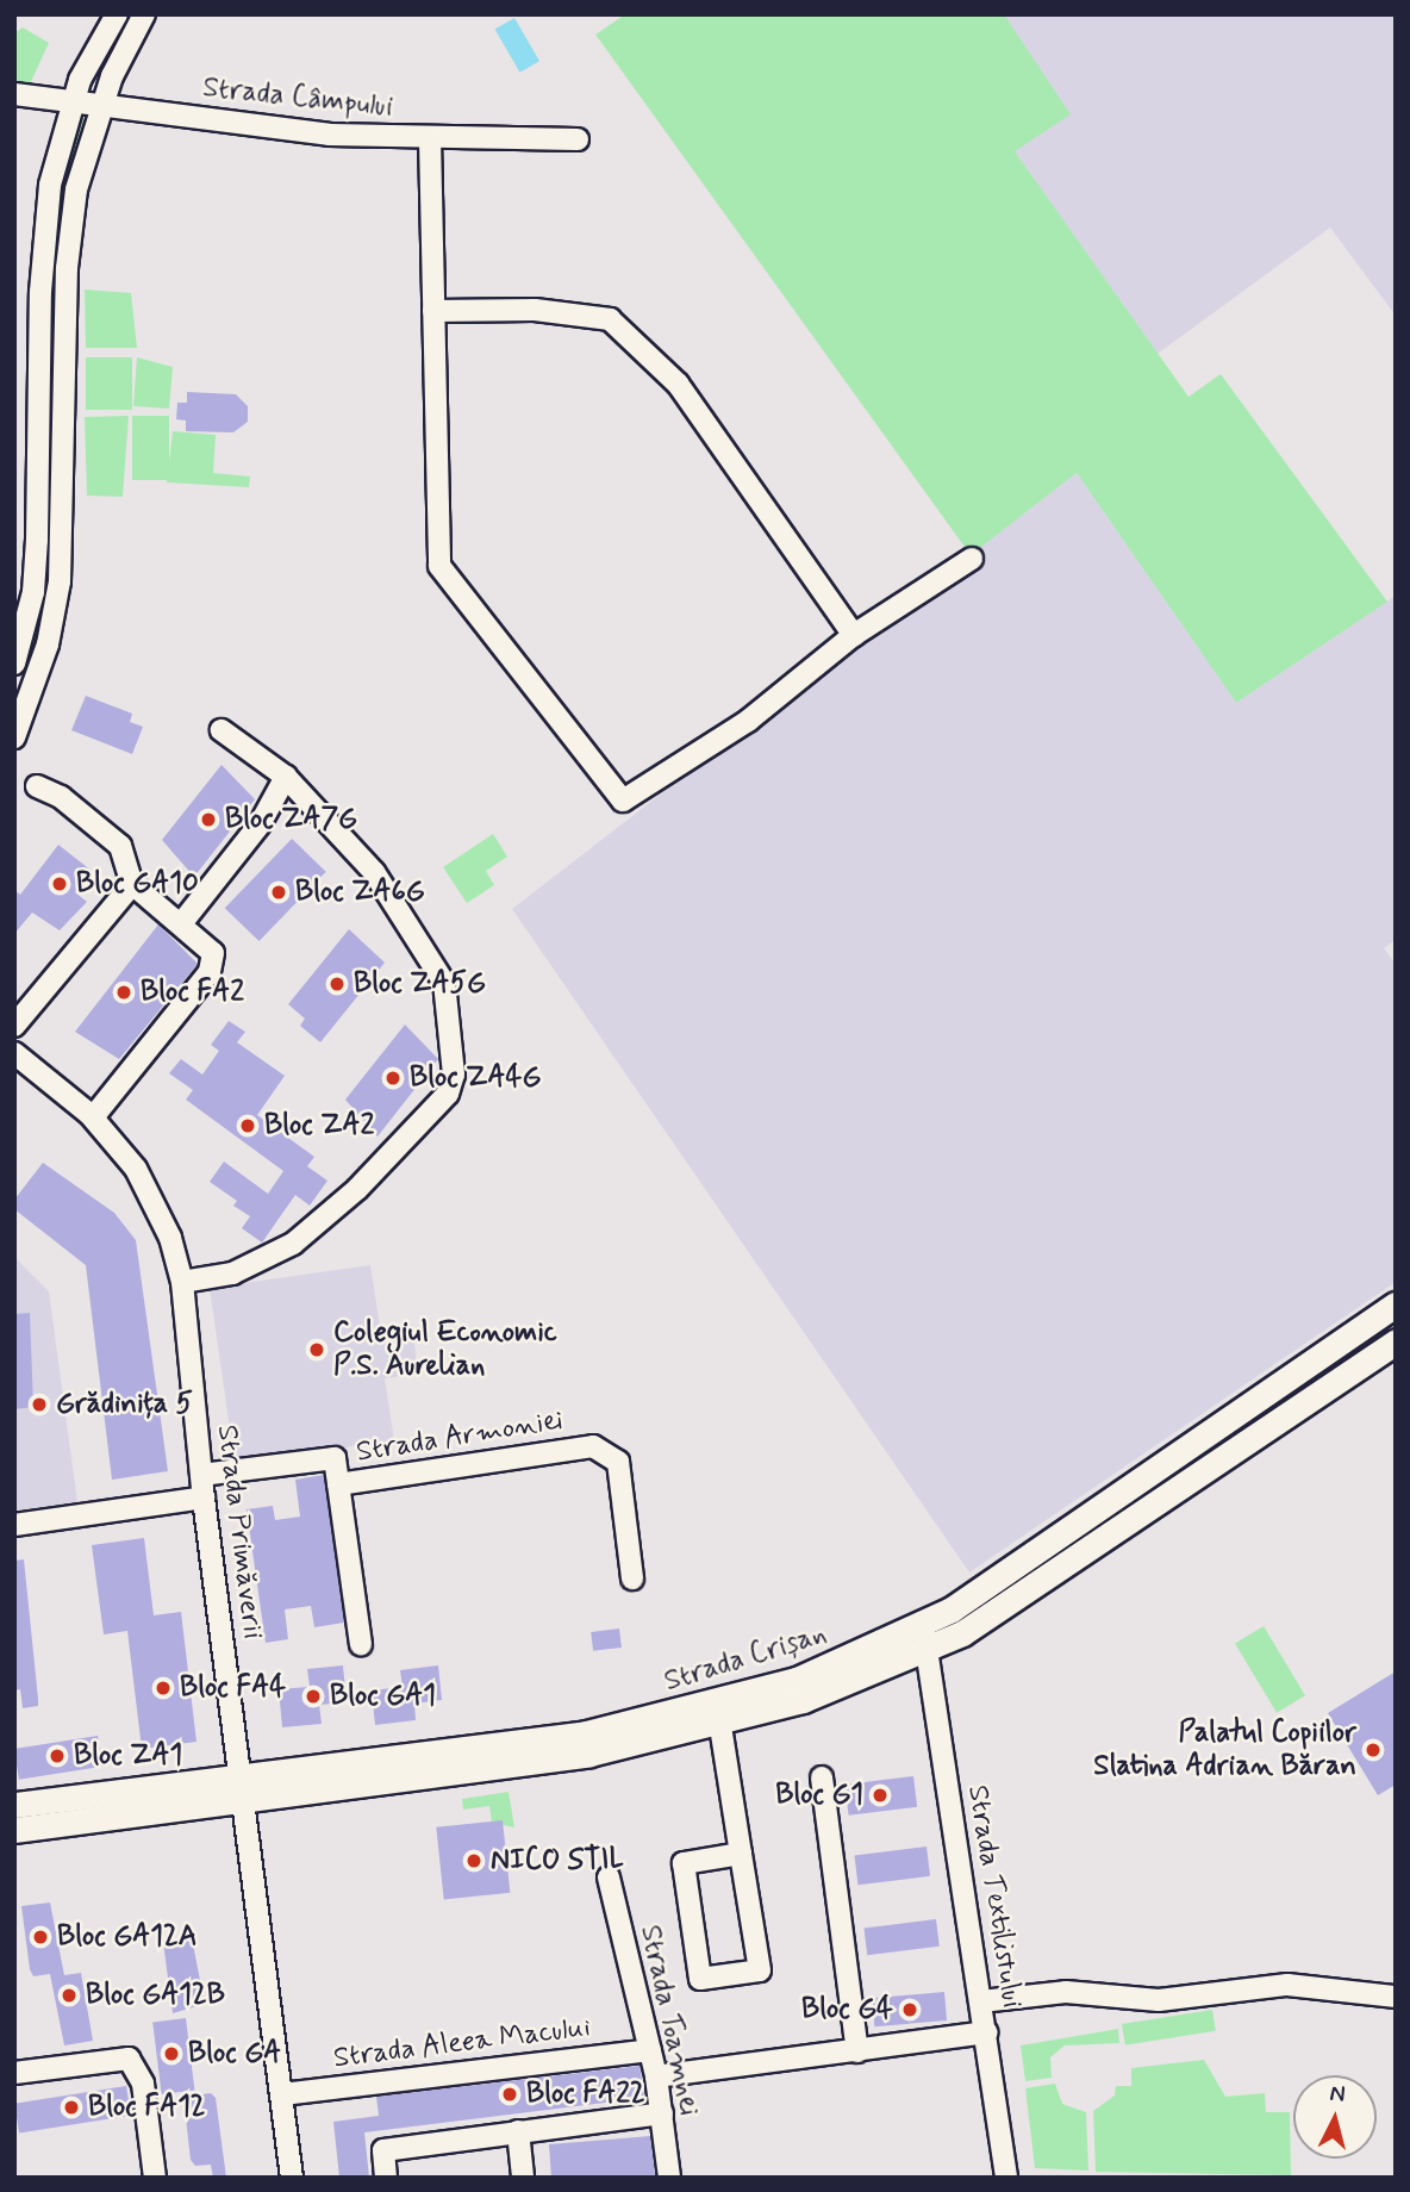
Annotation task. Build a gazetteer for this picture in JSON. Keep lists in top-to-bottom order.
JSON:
{
  "streets": {
    "main road": ["Strada Crișan"],
    "street": [
      "Strada Câmpului",
      "Strada Armoniei",
      "Strada Primăverii",
      "Strada Textilistului",
      "Strada Toamnei",
      "Strada Aleea Macului"
    ]
  },
  "crossings": [
    ["Strada Primăverii", "Strada Crișan"],
    ["Strada Primăverii", "Strada Aleea Macului"],
    ["Strada Crișan", "Strada Textilistului"],
    ["Strada Toamnei", "Strada Aleea Macului"]
  ],
  "places": [
    "Bloc ZA7G",
    "Bloc GA10",
    "Bloc ZA6G",
    "Bloc ZA5G",
    "Bloc FA2",
    "Bloc ZA4G",
    "Bloc ZA2",
    "Colegiul Economic P.S. Aurelian",
    "Grădinița 5",
    "Bloc FA4",
    "Bloc GA1",
    "Palatul Copiilor Slatina Adrian Băran",
    "Bloc ZA1",
    "Bloc G1",
    "NICO STIL",
    "Bloc GA12A",
    "Bloc GA12B",
    "Bloc G4",
    "Bloc GA",
    "Bloc FA22",
    "Bloc FA12"
  ],
  "north": "top"
}
